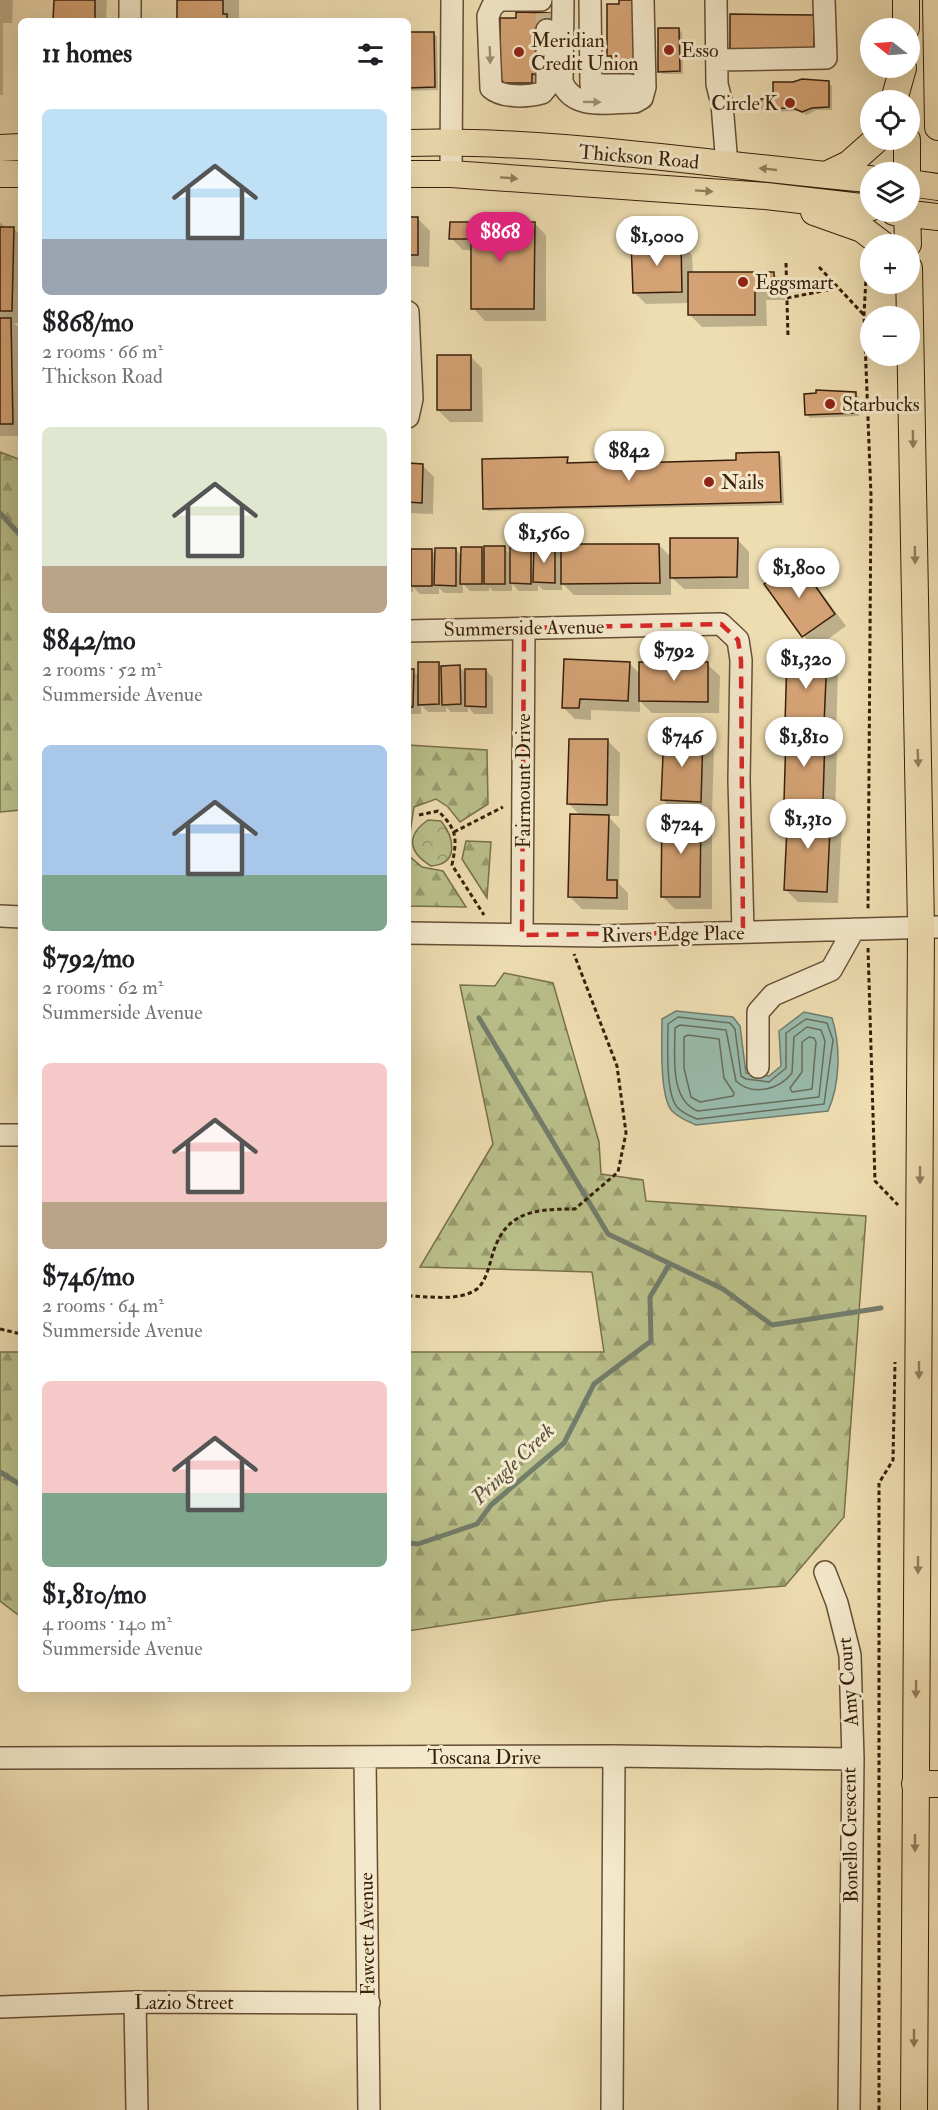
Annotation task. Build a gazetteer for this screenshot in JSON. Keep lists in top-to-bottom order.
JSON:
{
  "streets": {
    "main road": ["Thickson Road"],
    "street": [
      "Summerside Avenue",
      "Fairmount Drive",
      "Rivers Edge Place",
      "Amy Court",
      "Toscana Drive",
      "Bonello Crescent",
      "Fawcett Avenue",
      "Lazio Street"
    ]
  },
  "crossings": [
    ["Summerside Avenue", "Fairmount Drive"],
    ["Summerside Avenue", "Rivers Edge Place"],
    ["Fairmount Drive", "Rivers Edge Place"],
    ["Amy Court", "Bonello Crescent"],
    ["Toscana Drive", "Bonello Crescent"],
    ["Toscana Drive", "Fawcett Avenue"],
    ["Fawcett Avenue", "Lazio Street"]
  ],
  "water": ["Pringle Creek"],
  "places": [
    "Esso",
    "Meridian Credit Union",
    "Circle K",
    "Eggsmart",
    "Starbucks",
    "Nails"
  ],
  "north": "left",
  "page": {
    "map_buttons": ["+", "−"],
    "heading": "11 homes",
    "list": [
      {
        "name": "$868/mo",
        "note": "2 rooms · 66 m² · Thickson Road"
      },
      {
        "name": "$842/mo",
        "note": "2 rooms · 52 m² · Summerside Avenue"
      },
      {
        "name": "$792/mo",
        "note": "2 rooms · 62 m² · Summerside Avenue"
      },
      {
        "name": "$746/mo",
        "note": "2 rooms · 64 m² · Summerside Avenue"
      },
      {
        "name": "$1,810/mo",
        "note": "4 rooms · 140 m² · Summerside Avenue"
      }
    ],
    "price": [
      "$868",
      "$1,000",
      "$842",
      "$1,560",
      "$1,800",
      "$792",
      "$1,320",
      "$746",
      "$1,810",
      "$1,310",
      "$724"
    ]
  }
}
